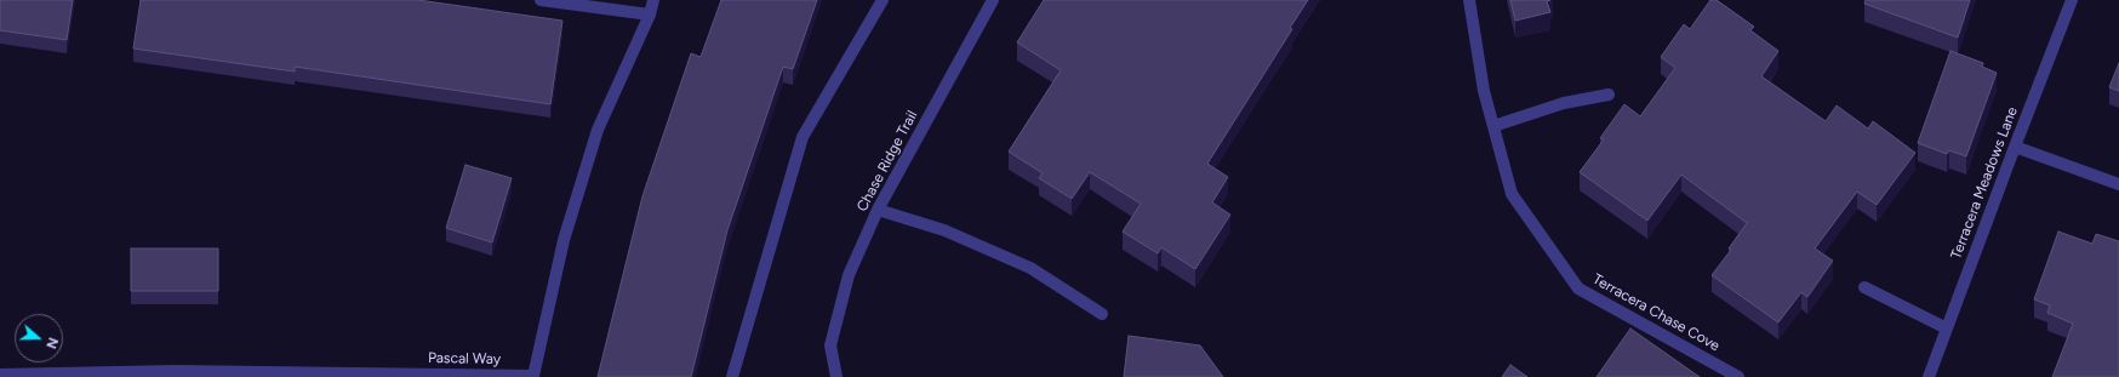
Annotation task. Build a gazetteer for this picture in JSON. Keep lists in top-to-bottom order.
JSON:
{
  "streets": {
    "street": [
      "Chase Ridge Trail",
      "Terracera Meadows Lane",
      "Terracera Chase Cove",
      "Pascal Way"
    ]
  },
  "north": "right"
}
